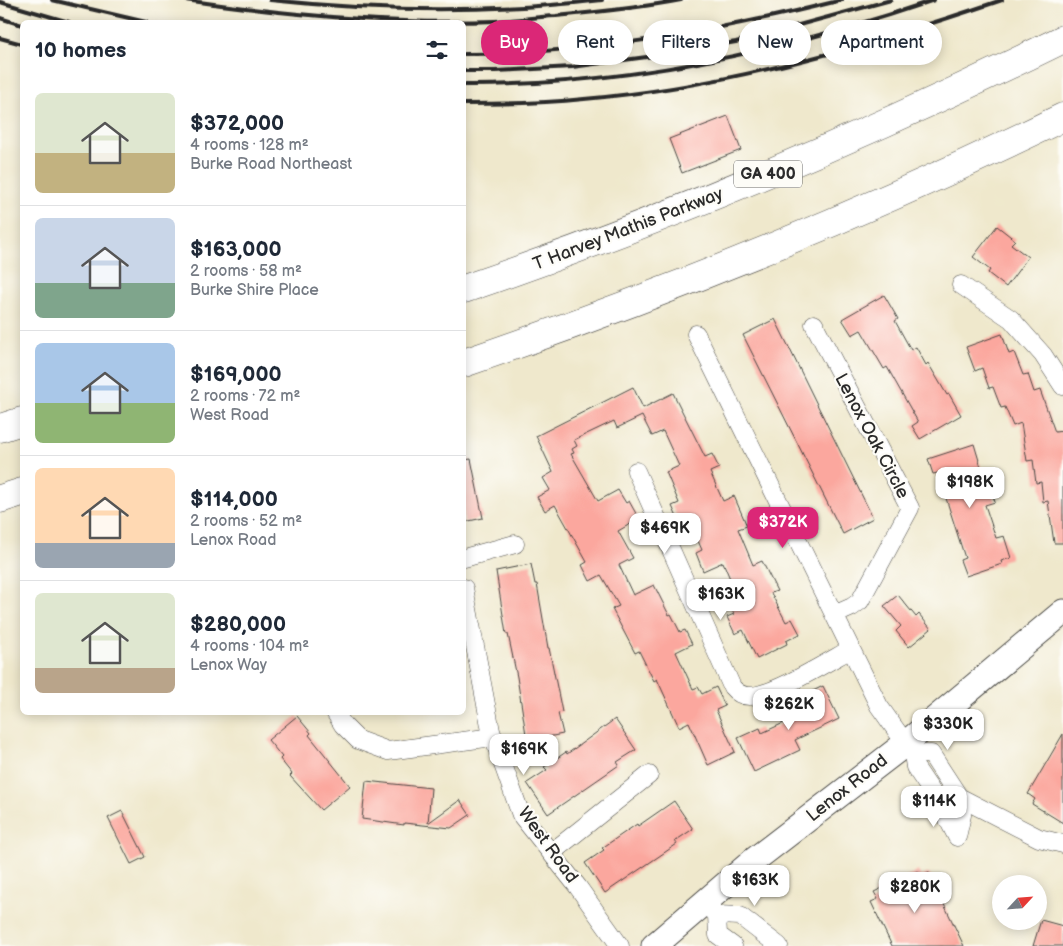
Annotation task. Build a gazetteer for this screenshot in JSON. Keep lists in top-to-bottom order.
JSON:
{
  "streets": {
    "highway": ["GA 400", "T Harvey Mathis Parkway"],
    "street": ["Lenox Oak Circle", "Lenox Road", "West Road"]
  },
  "north": "top right",
  "page": {
    "chip": [
      "Buy",
      "Rent",
      "Filters",
      "New",
      "Apartment"
    ],
    "heading": "10 homes",
    "list": [
      {
        "name": "$372,000",
        "note": "4 rooms · 128 m² · Burke Road Northeast"
      },
      {
        "name": "$163,000",
        "note": "2 rooms · 58 m² · Burke Shire Place"
      },
      {
        "name": "$169,000",
        "note": "2 rooms · 72 m² · West Road"
      },
      {
        "name": "$114,000",
        "note": "2 rooms · 52 m² · Lenox Road"
      },
      {
        "name": "$280,000",
        "note": "4 rooms · 104 m² · Lenox Way"
      }
    ],
    "price": [
      "$198K",
      "$372K",
      "$469K",
      "$163K",
      "$262K",
      "$330K",
      "$169K",
      "$114K",
      "$163K",
      "$280K"
    ]
  }
}
